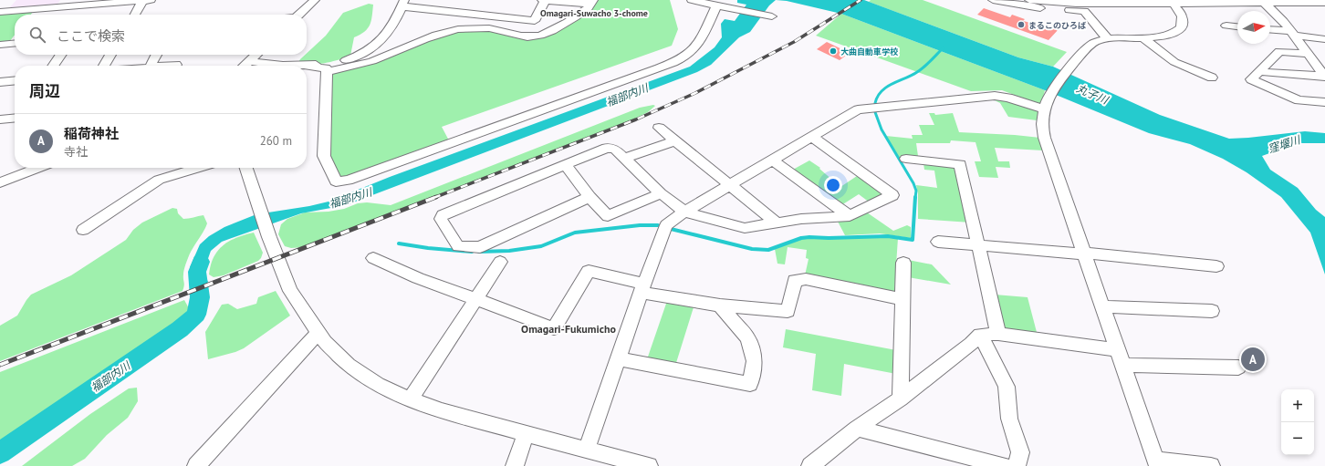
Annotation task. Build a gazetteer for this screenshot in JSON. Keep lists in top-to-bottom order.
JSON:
{
  "districts": ["Omagari-Suwacho 3-chome", "Omagari-Fukumicho"],
  "water": ["丸子川", "福部内川", "窪堰川"],
  "places": ["まるこのひろば", "大曲自動車学校"],
  "north": "right",
  "page": {
    "search": "ここで検索",
    "heading": "周辺",
    "list": [
      {
        "mark": "A",
        "name": "稲荷神社",
        "note": "寺社",
        "value": "260 m"
      }
    ],
    "pins": "A",
    "map_buttons": ["+", "−"]
  }
}
